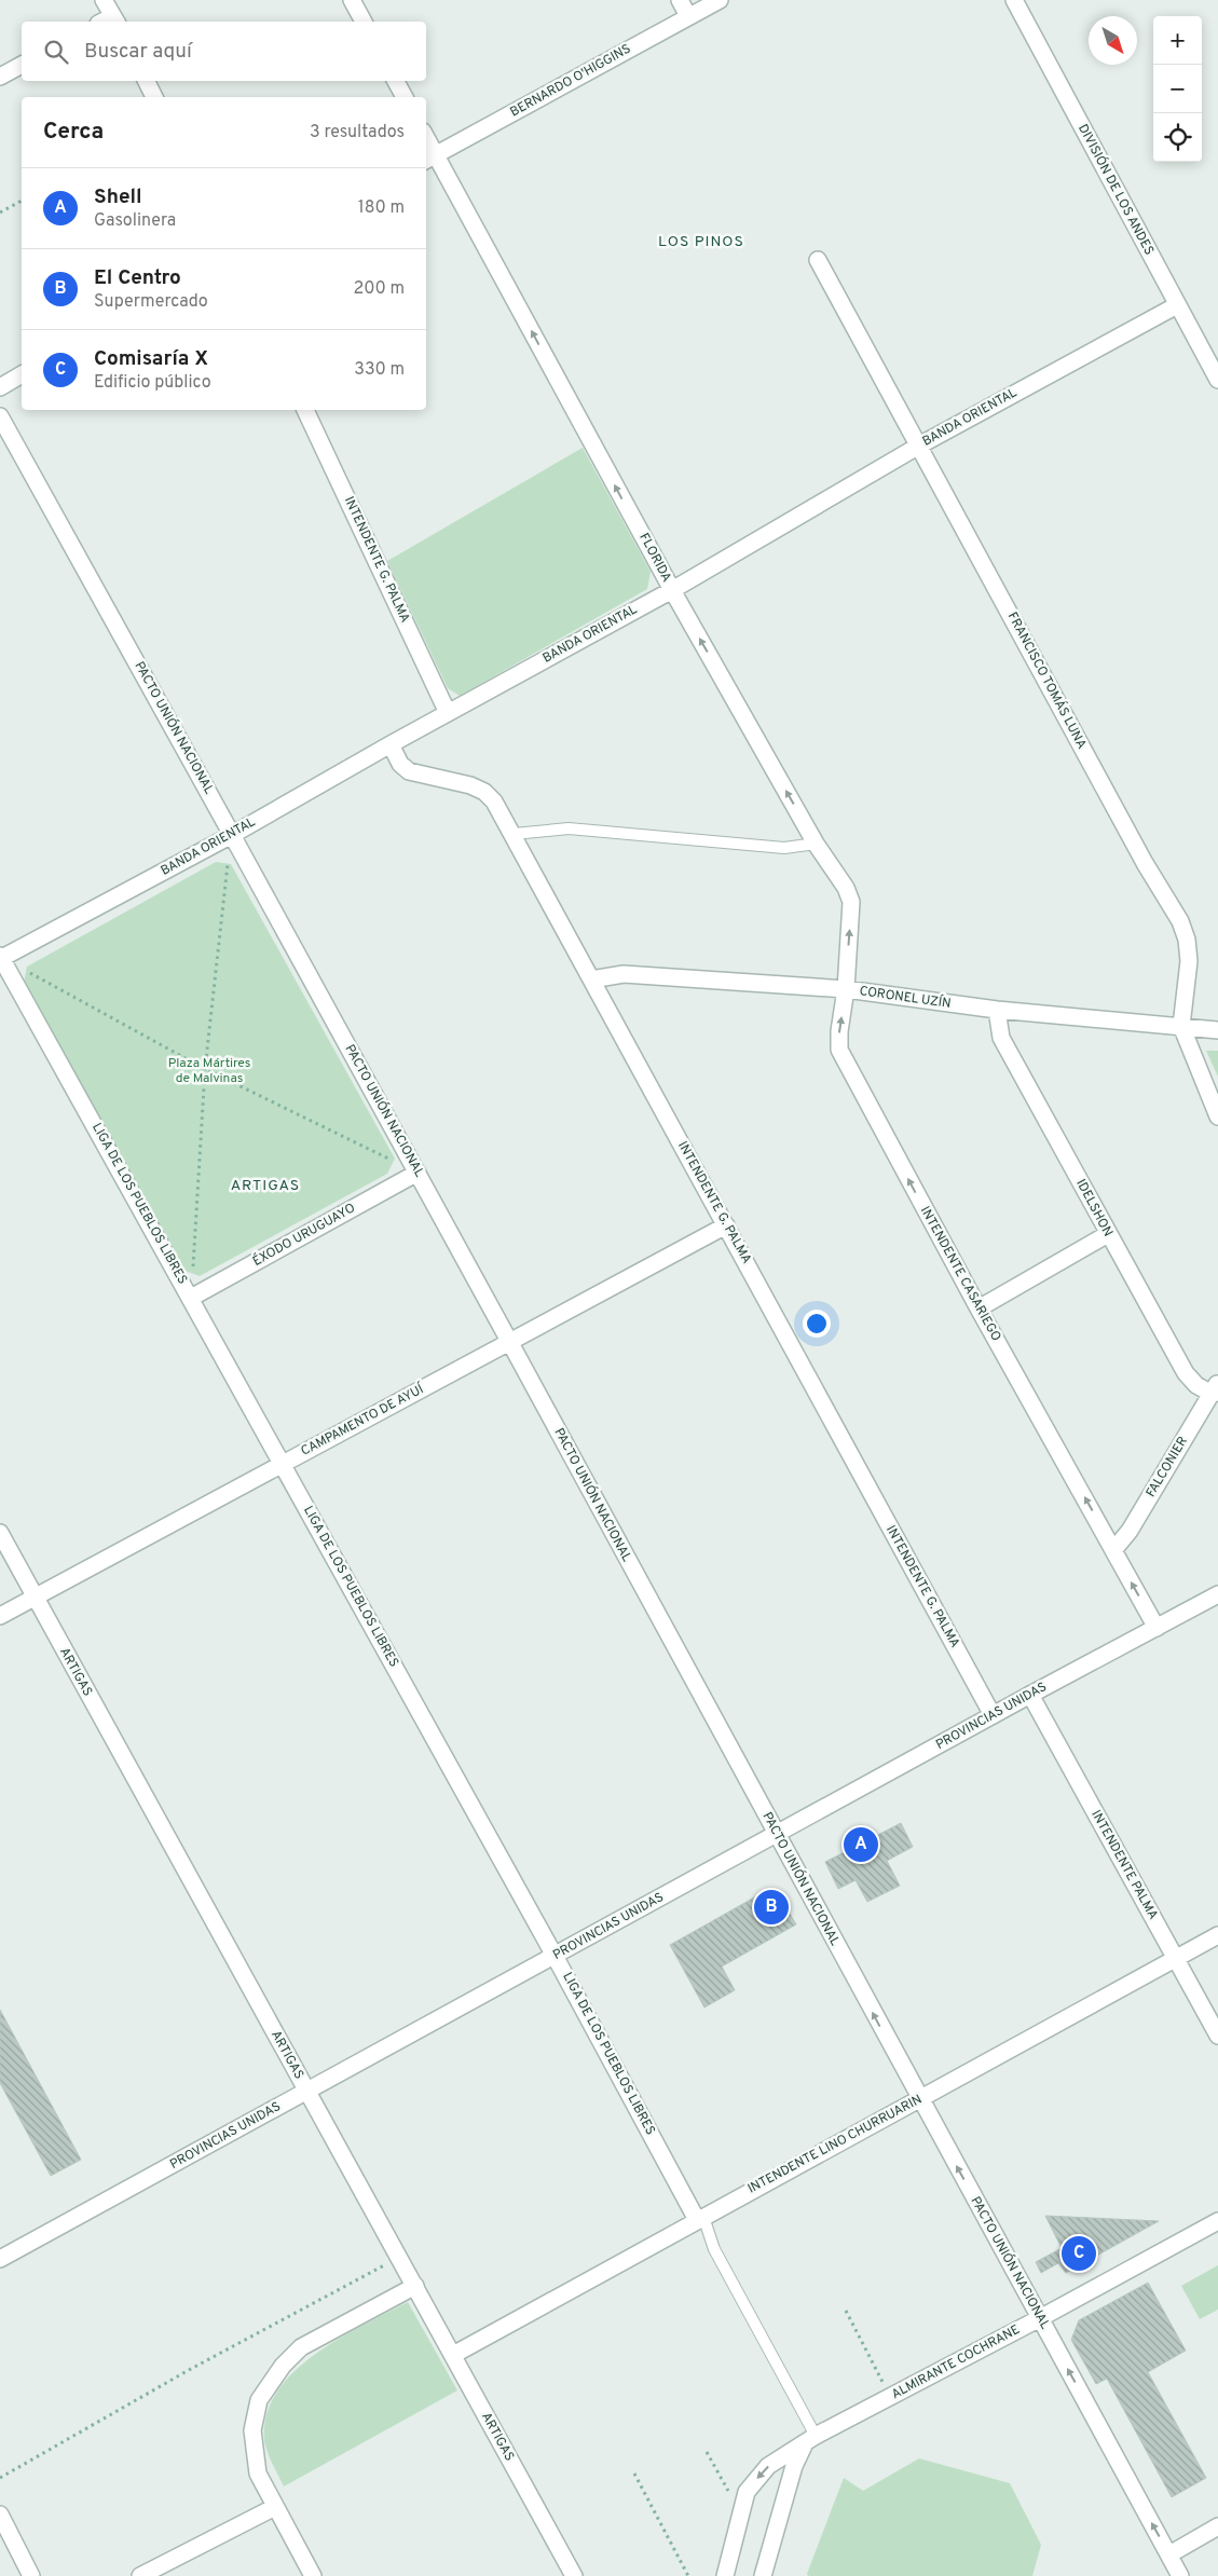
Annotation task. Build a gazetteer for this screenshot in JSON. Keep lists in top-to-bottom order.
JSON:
{
  "streets": {
    "street": [
      "BERNARDO O'HIGGINS",
      "DIVISIÓN DE LOS ANDES",
      "BANDA ORIENTAL",
      "FLORIDA",
      "INTENDENTE G. PALMA",
      "FRANCISCO TOMÁS LUNA",
      "PACTO UNIÓN NACIONAL",
      "CORONEL UZÍN",
      "LIGA DE LOS PUEBLOS LIBRES",
      "IDELSHON",
      "ÉXODO URUGUAYO",
      "INTENDENTE CASARIEGO",
      "CAMPAMENTO DE AYUÍ",
      "FALCONIER",
      "ARTIGAS",
      "PROVINCIAS UNIDAS",
      "INTENDENTE PALMA",
      "INTENDENTE LINO CHURRUARIN",
      "ALMIRANTE COCHRANE"
    ]
  },
  "crossings": [
    ["BERNARDO O'HIGGINS", "FLORIDA"],
    ["DIVISIÓN DE LOS ANDES", "BANDA ORIENTAL"],
    ["BANDA ORIENTAL", "FLORIDA"],
    ["BANDA ORIENTAL", "INTENDENTE G. PALMA"],
    ["BANDA ORIENTAL", "FRANCISCO TOMÁS LUNA"],
    ["BANDA ORIENTAL", "PACTO UNIÓN NACIONAL"],
    ["BANDA ORIENTAL", "LIGA DE LOS PUEBLOS LIBRES"],
    ["FLORIDA", "CORONEL UZÍN"],
    ["FLORIDA", "INTENDENTE CASARIEGO"],
    ["INTENDENTE G. PALMA", "CORONEL UZÍN"],
    ["INTENDENTE G. PALMA", "CAMPAMENTO DE AYUÍ"],
    ["INTENDENTE G. PALMA", "PROVINCIAS UNIDAS"],
    ["FRANCISCO TOMÁS LUNA", "CORONEL UZÍN"],
    ["PACTO UNIÓN NACIONAL", "ÉXODO URUGUAYO"],
    ["PACTO UNIÓN NACIONAL", "CAMPAMENTO DE AYUÍ"],
    ["PACTO UNIÓN NACIONAL", "PROVINCIAS UNIDAS"],
    ["PACTO UNIÓN NACIONAL", "INTENDENTE LINO CHURRUARIN"],
    ["PACTO UNIÓN NACIONAL", "ALMIRANTE COCHRANE"],
    ["CORONEL UZÍN", "IDELSHON"],
    ["CORONEL UZÍN", "INTENDENTE CASARIEGO"],
    ["LIGA DE LOS PUEBLOS LIBRES", "ÉXODO URUGUAYO"],
    ["LIGA DE LOS PUEBLOS LIBRES", "CAMPAMENTO DE AYUÍ"],
    ["LIGA DE LOS PUEBLOS LIBRES", "PROVINCIAS UNIDAS"],
    ["LIGA DE LOS PUEBLOS LIBRES", "INTENDENTE LINO CHURRUARIN"],
    ["IDELSHON", "FALCONIER"],
    ["INTENDENTE CASARIEGO", "FALCONIER"],
    ["CAMPAMENTO DE AYUÍ", "ARTIGAS"],
    ["ARTIGAS", "PROVINCIAS UNIDAS"],
    ["ARTIGAS", "INTENDENTE LINO CHURRUARIN"],
    ["PROVINCIAS UNIDAS", "INTENDENTE PALMA"],
    ["INTENDENTE PALMA", "INTENDENTE LINO CHURRUARIN"]
  ],
  "one_way": ["FLORIDA", "INTENDENTE CASARIEGO"],
  "districts": ["LOS PINOS", "ARTIGAS"],
  "parks": ["Plaza Mártires de Malvinas"],
  "north": "bottom right",
  "page": {
    "map_buttons": ["+", "−"],
    "search": "Buscar aquí",
    "heading": ["Cerca", "3 resultados"],
    "list": [
      {
        "mark": "A",
        "name": "Shell",
        "note": "Gasolinera",
        "value": "180 m"
      },
      {
        "mark": "B",
        "name": "El Centro",
        "note": "Supermercado",
        "value": "200 m"
      },
      {
        "mark": "C",
        "name": "Comisaría X",
        "note": "Edificio público",
        "value": "330 m"
      }
    ],
    "pins": ["A", "B", "C"]
  }
}
